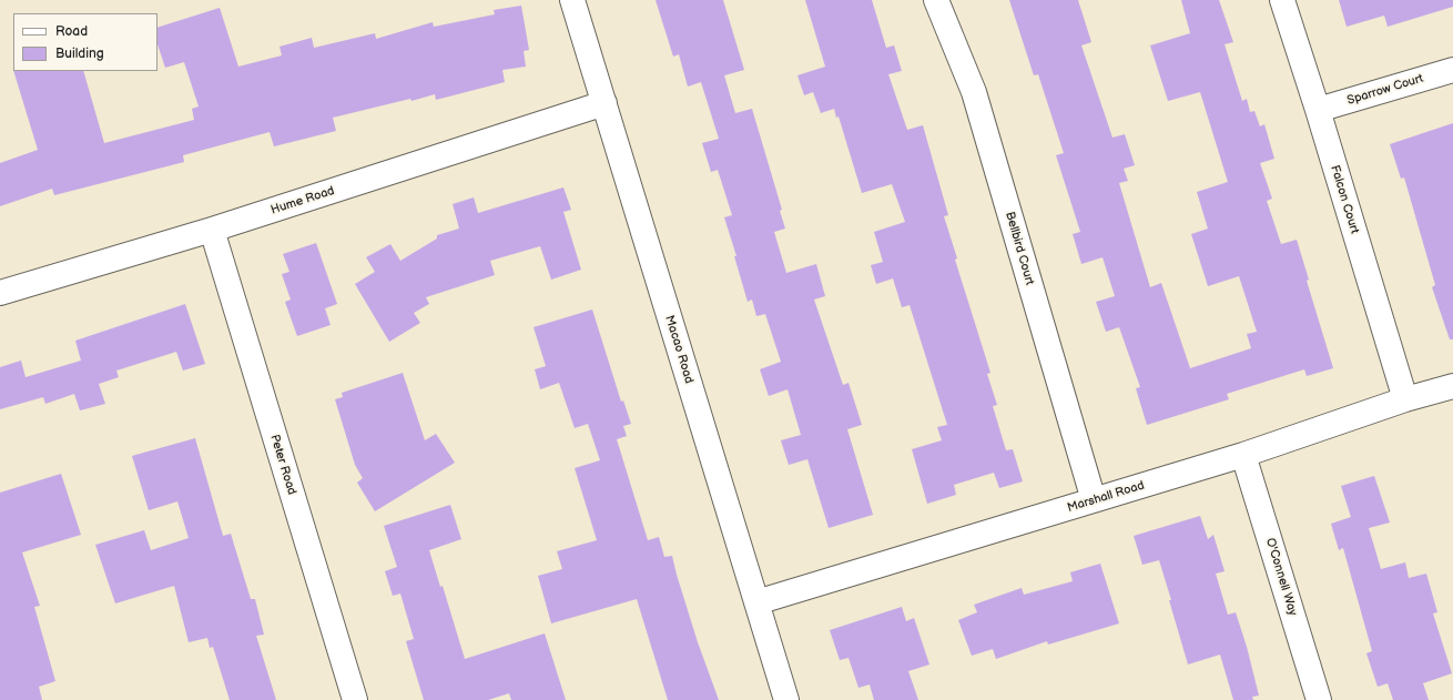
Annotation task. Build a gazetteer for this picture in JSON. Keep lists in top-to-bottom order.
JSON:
{
  "streets": {
    "street": [
      "Sparrow Court",
      "Falcon Court",
      "Hume Road",
      "Bellbird Court",
      "Macao Road",
      "Peter Road",
      "Marshall Road",
      "O'Connell Way"
    ]
  },
  "crossings": [
    ["Sparrow Court", "Falcon Court"],
    ["Falcon Court", "Marshall Road"],
    ["Hume Road", "Macao Road"],
    ["Hume Road", "Peter Road"],
    ["Bellbird Court", "Marshall Road"],
    ["Macao Road", "Marshall Road"],
    ["Marshall Road", "O'Connell Way"]
  ],
  "legend": ["Road", "Building"]
}
